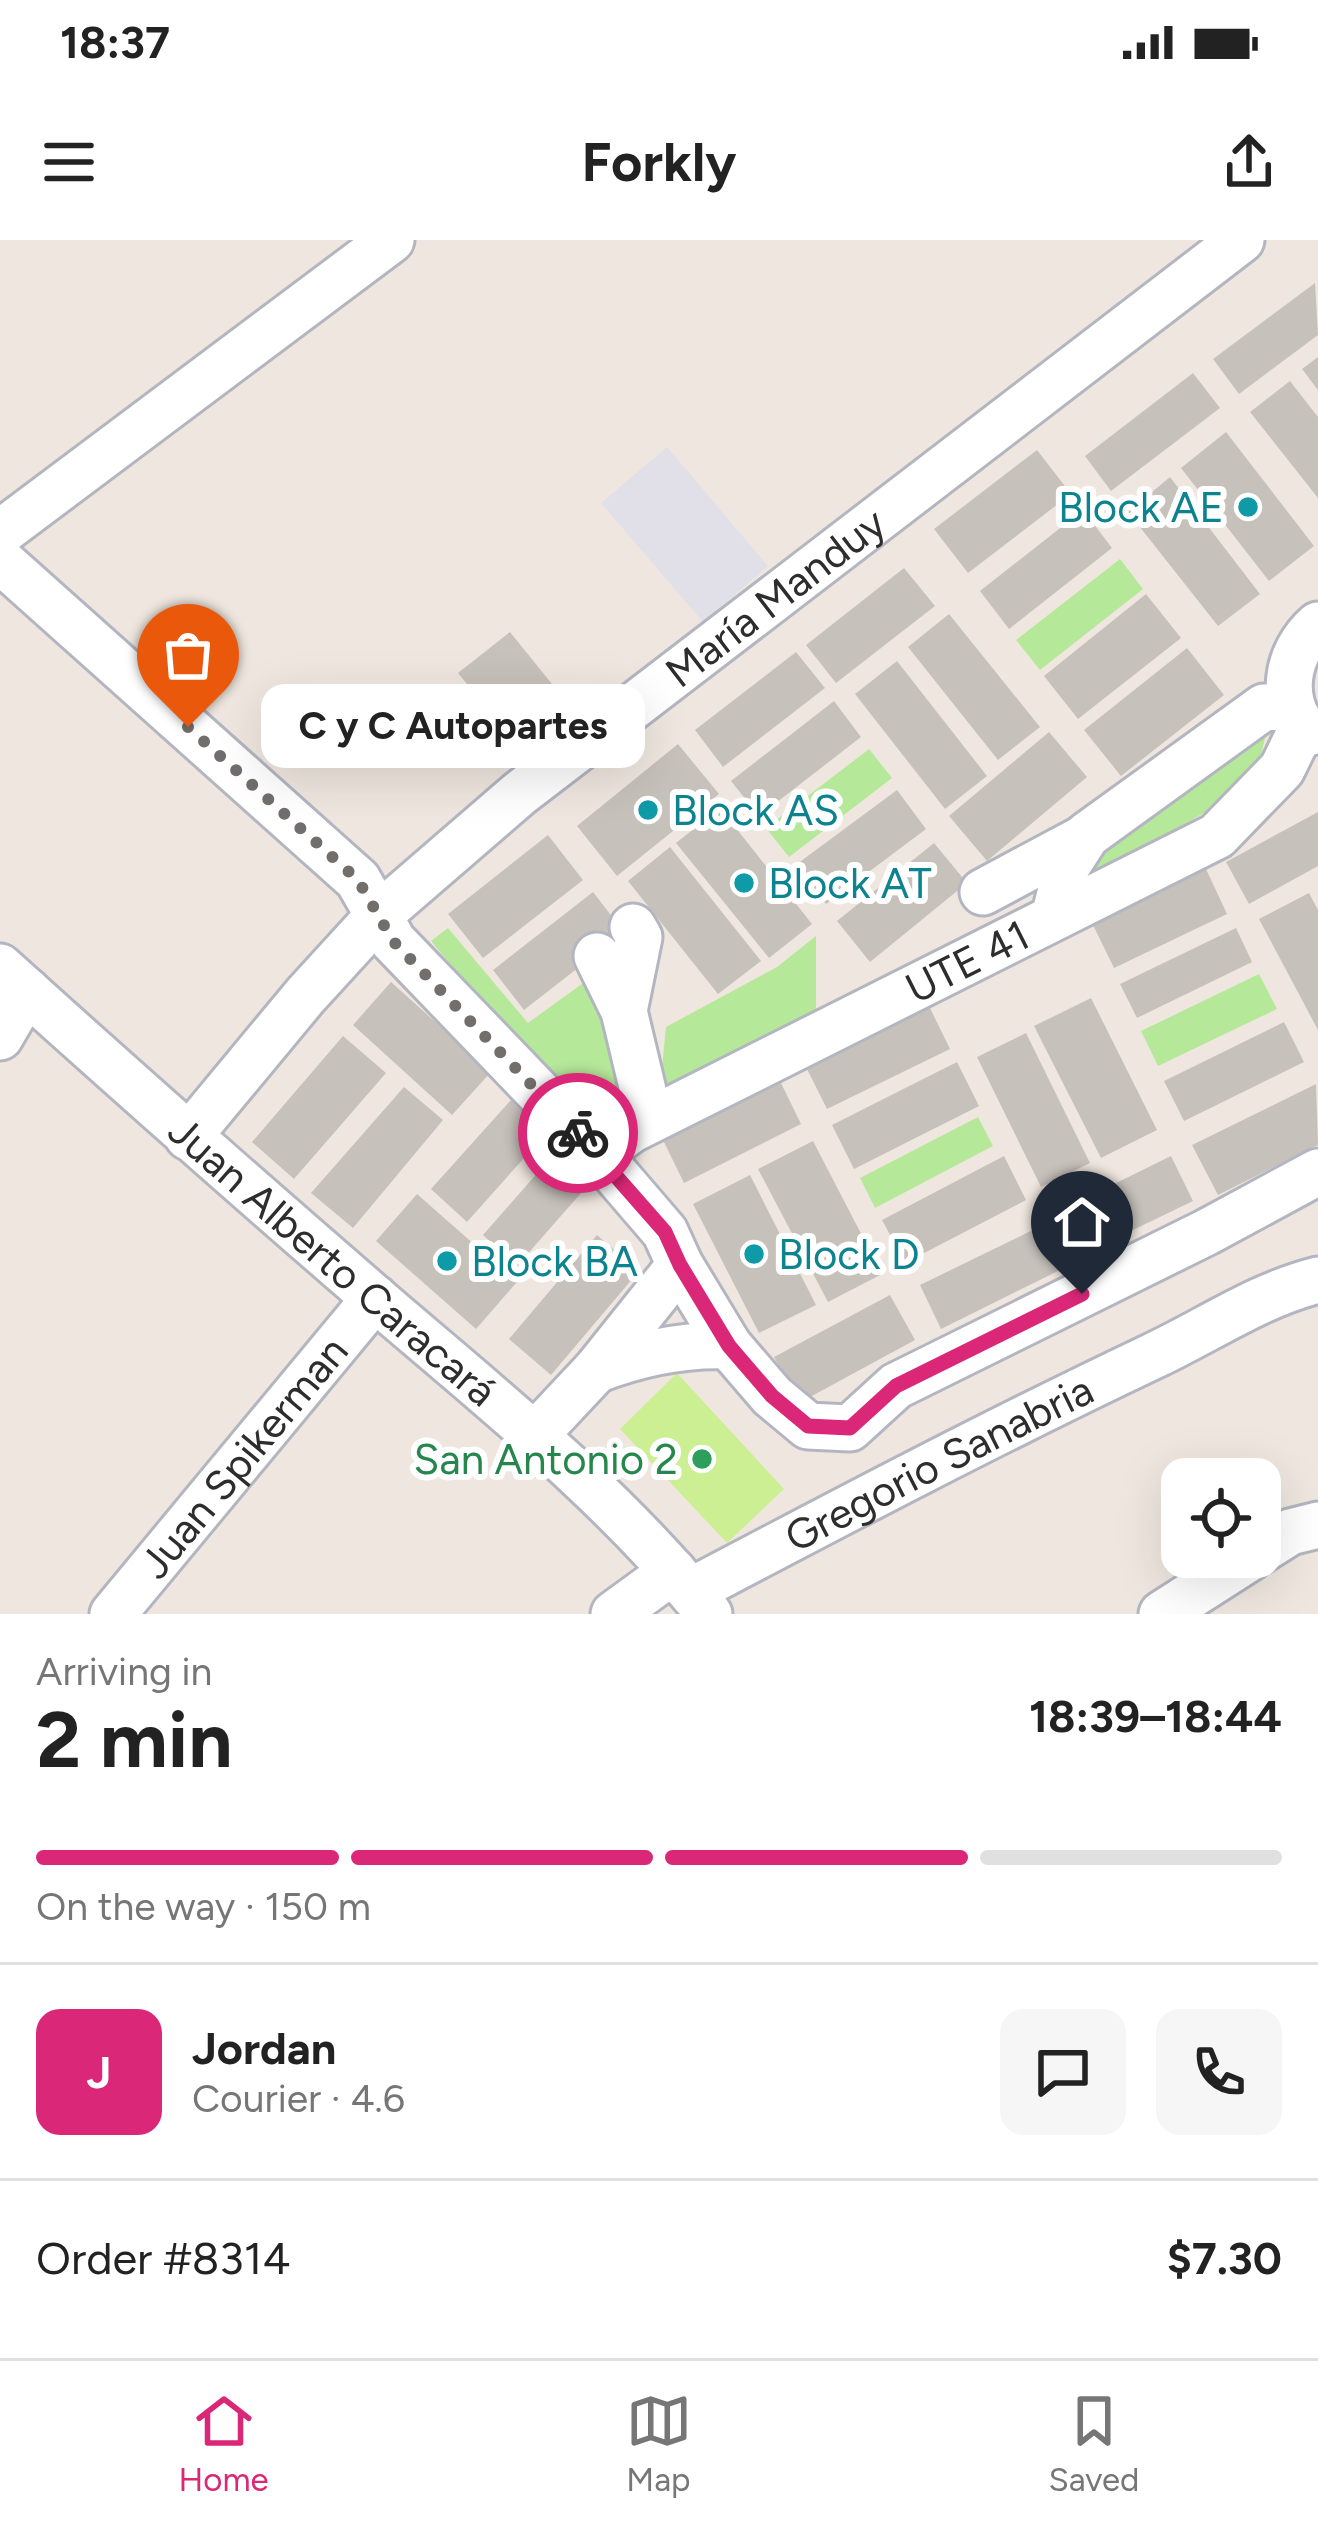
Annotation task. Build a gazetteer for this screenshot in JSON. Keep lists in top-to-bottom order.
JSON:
{
  "streets": {
    "street": [
      "María Manduy",
      "UTE 41",
      "Juan Alberto Caracará",
      "Juan Spikerman",
      "Gregorio Sanabria"
    ]
  },
  "crossings": [
    ["María Manduy", "Juan Alberto Caracará"],
    ["Juan Alberto Caracará", "Juan Spikerman"],
    ["Juan Alberto Caracará", "Gregorio Sanabria"]
  ],
  "places": [
    "Block AE",
    "C y C Autopartes",
    "Block AS",
    "Block AT",
    "Block D",
    "Block BA",
    "San Antonio 2"
  ],
  "page": {
    "status": "18:37",
    "header": "Forkly",
    "bubble": "C y C Autopartes",
    "heading": ["2 min", "Arriving in", "18:39–18:44"],
    "panel": [
      "Jordan",
      "Courier · 4.6",
      "Order #8314",
      "$7.30"
    ],
    "bar": "On the way · 150 m",
    "round": "J",
    "tabs": ["Home", "Map", "Saved"]
  }
}
